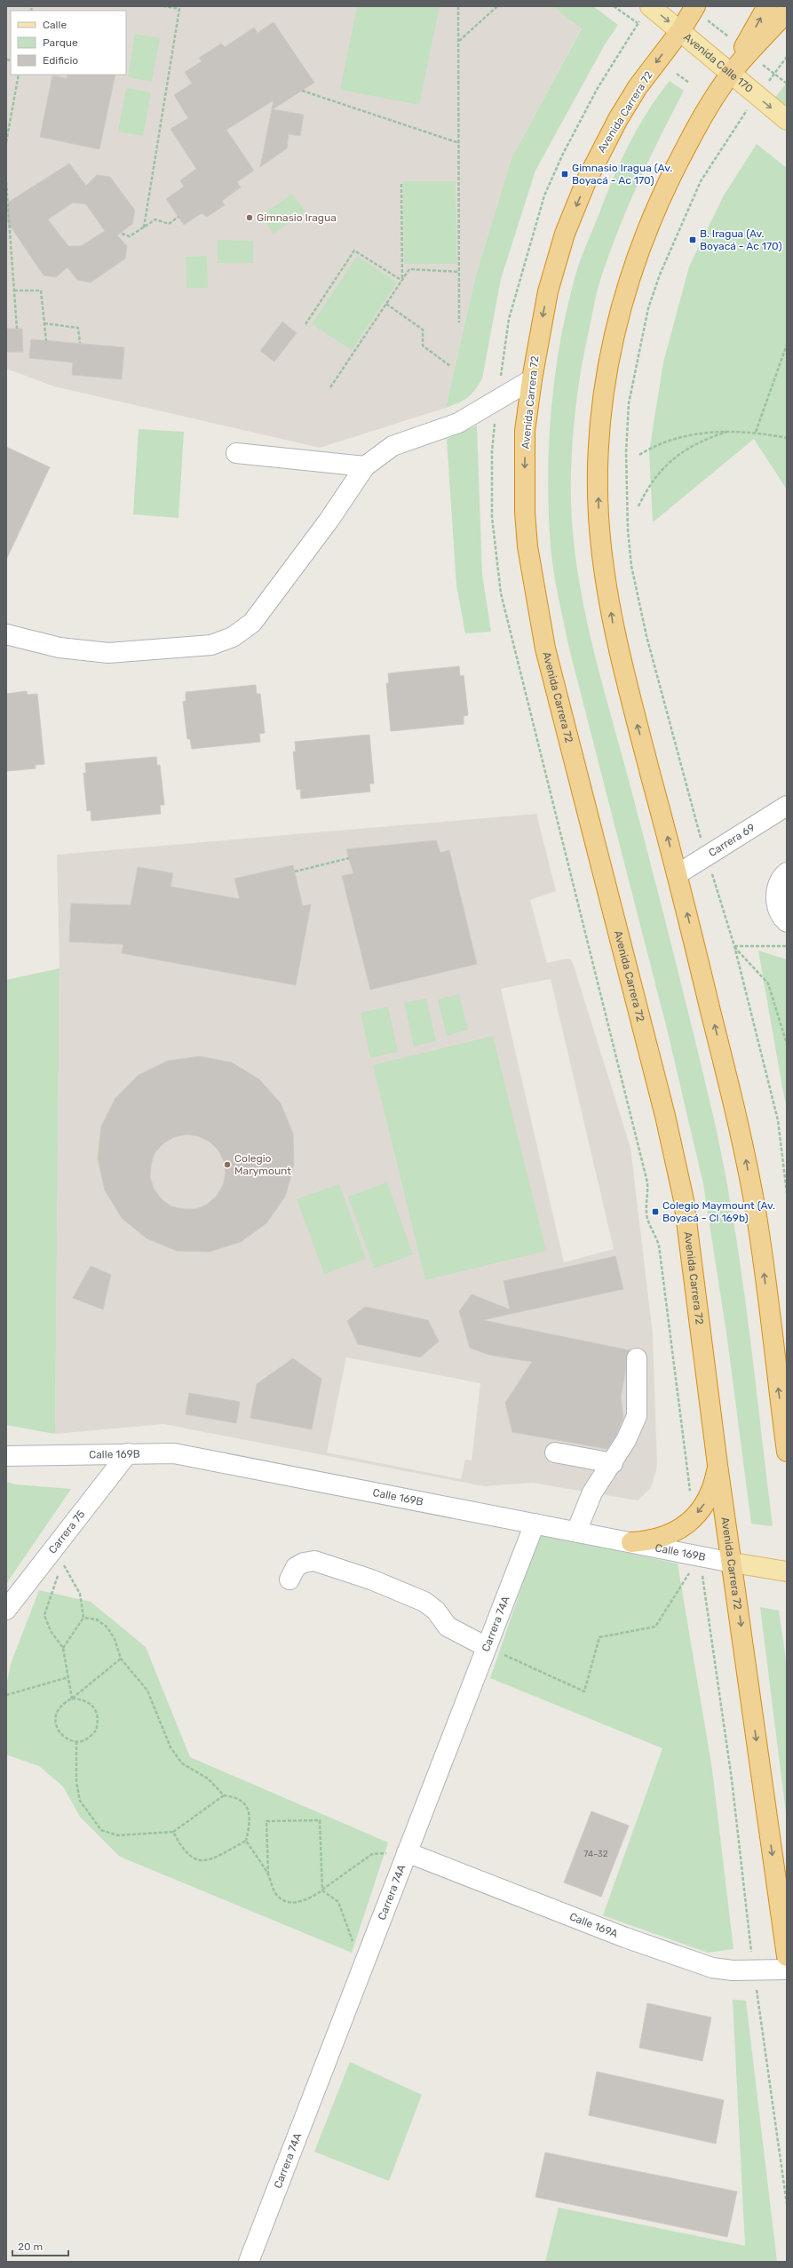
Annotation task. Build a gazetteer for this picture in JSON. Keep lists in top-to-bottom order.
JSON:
{
  "streets": {
    "highway": ["Avenida Carrera 72"],
    "main road": ["Avenida Calle 170", "Calle 169B"],
    "street": [
      "Carrera 69",
      "Carrera 75",
      "Carrera 74A",
      "Calle 169A"
    ]
  },
  "crossings": [
    ["Avenida Calle 170", "Avenida Carrera 72"],
    ["Avenida Carrera 72", "Calle 169B"],
    ["Calle 169B", "Carrera 75"],
    ["Calle 169B", "Carrera 74A"],
    ["Carrera 74A", "Calle 169A"]
  ],
  "one_way": ["Avenida Calle 170"],
  "places": {
    "transit": ["Gimnasio Iragua (Av. Boyacá - Ac 170)", "B. Iragua (Av. Boyacá - Ac 170)", "Colegio Maymount (Av. Boyacá - Cl 169b)"],
    "other": ["Gimnasio Iragua", "Colegio Marymount"]
  },
  "house_numbers": ["74-32"],
  "legend": ["Calle", "Parque", "Edificio"],
  "scale_bar": "20 m"
}
